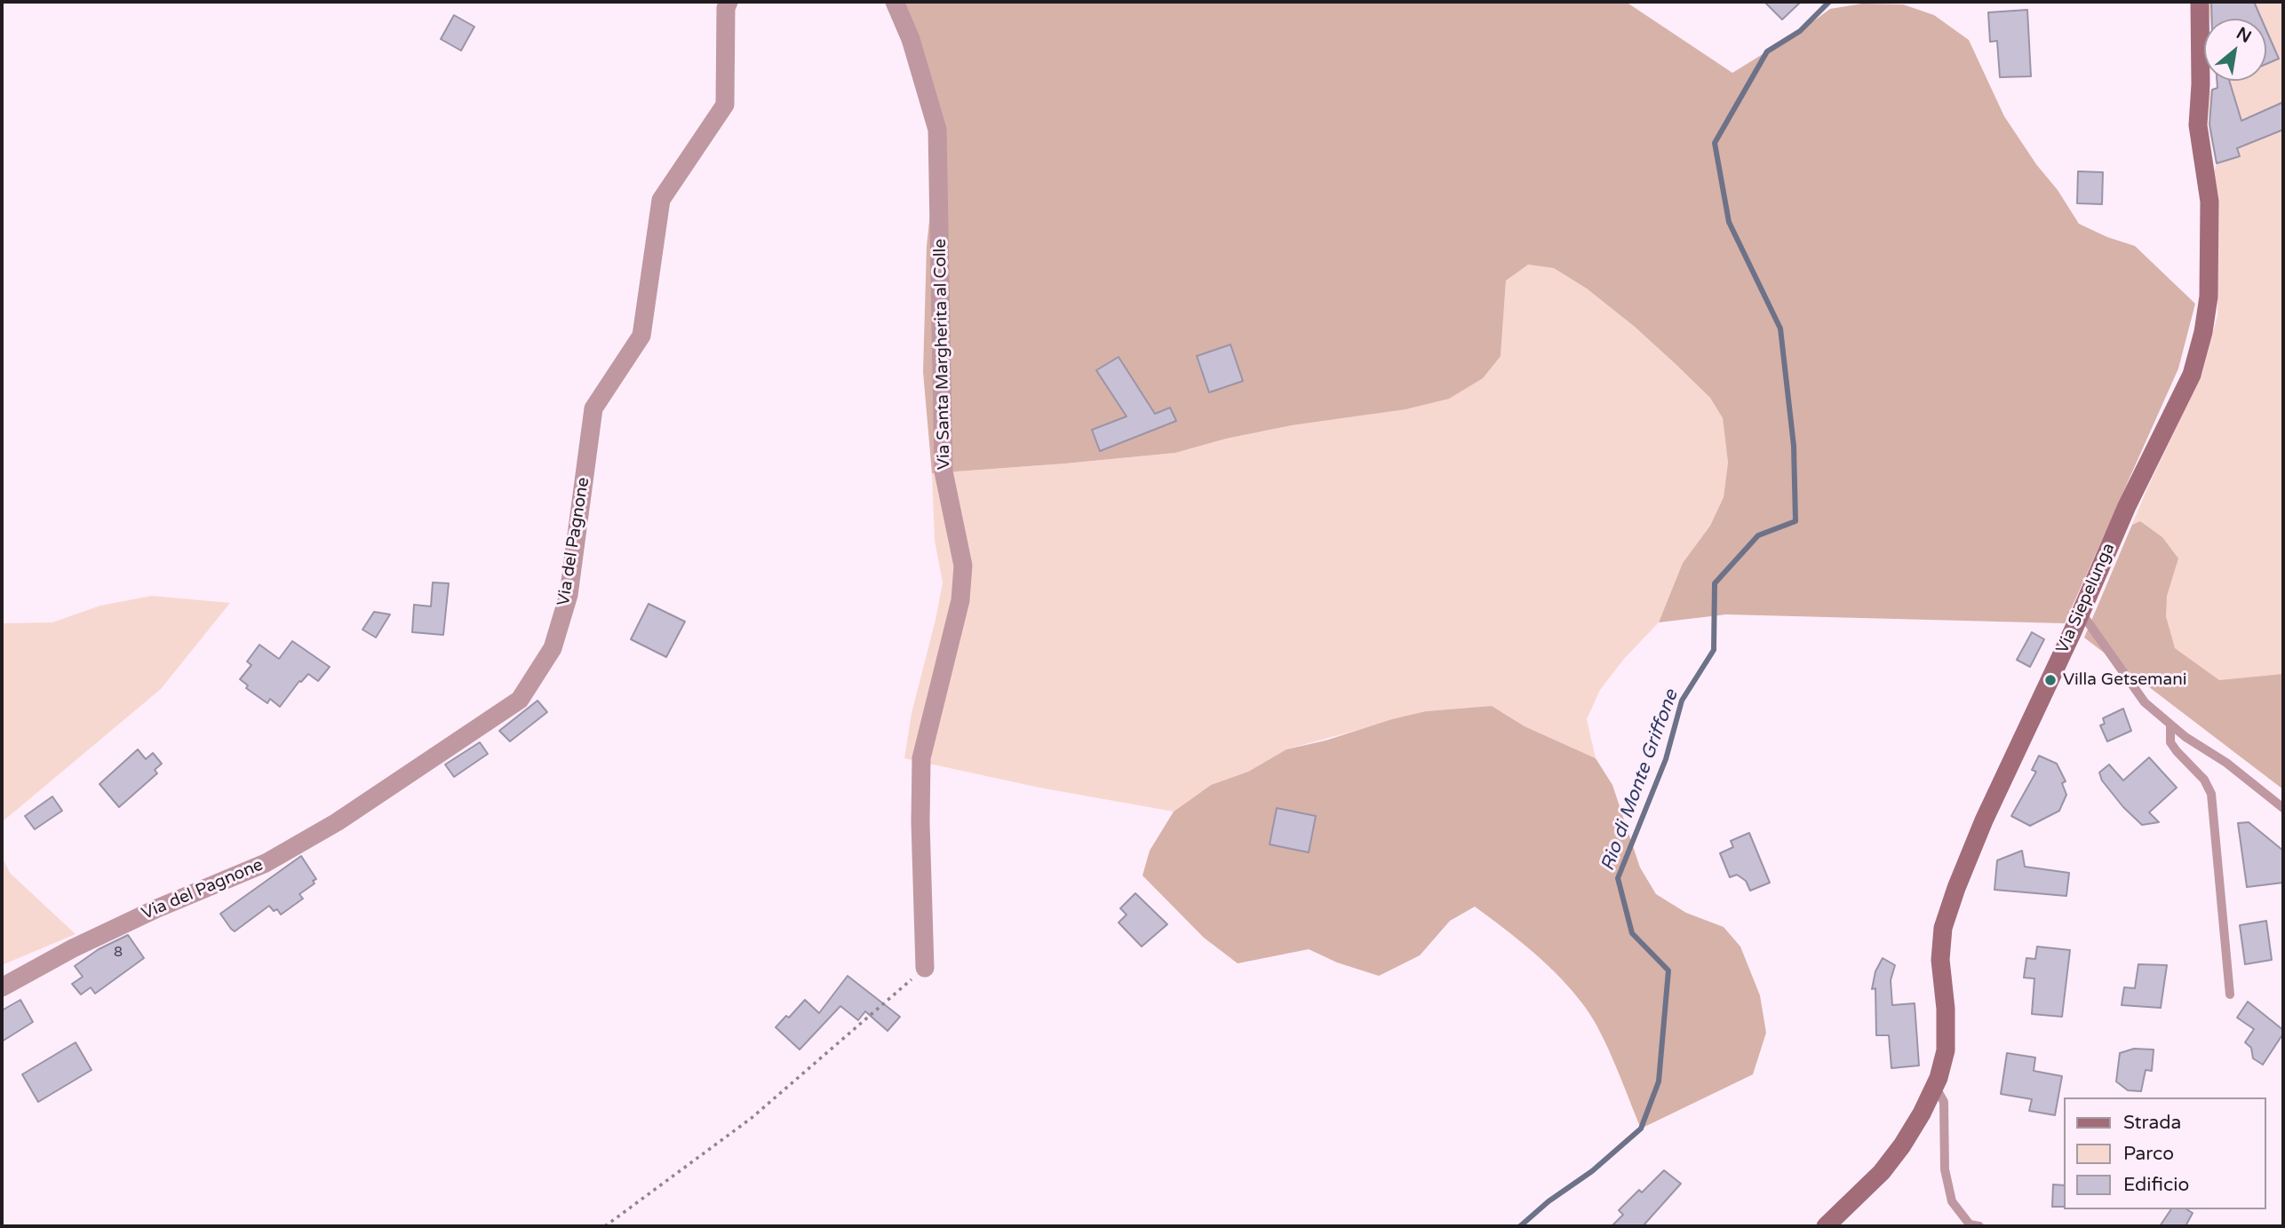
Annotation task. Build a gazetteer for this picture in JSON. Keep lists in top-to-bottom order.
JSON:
{
  "streets": {
    "street": ["Via Santa Margherita al Colle", "Via del Pagnone", "Via Siepelunga"]
  },
  "water": ["Rio di Monte Griffone"],
  "places": ["Villa Getsemani"],
  "house_numbers": ["8"],
  "legend": ["Strada", "Parco", "Edificio"],
  "north": "top right"
}
